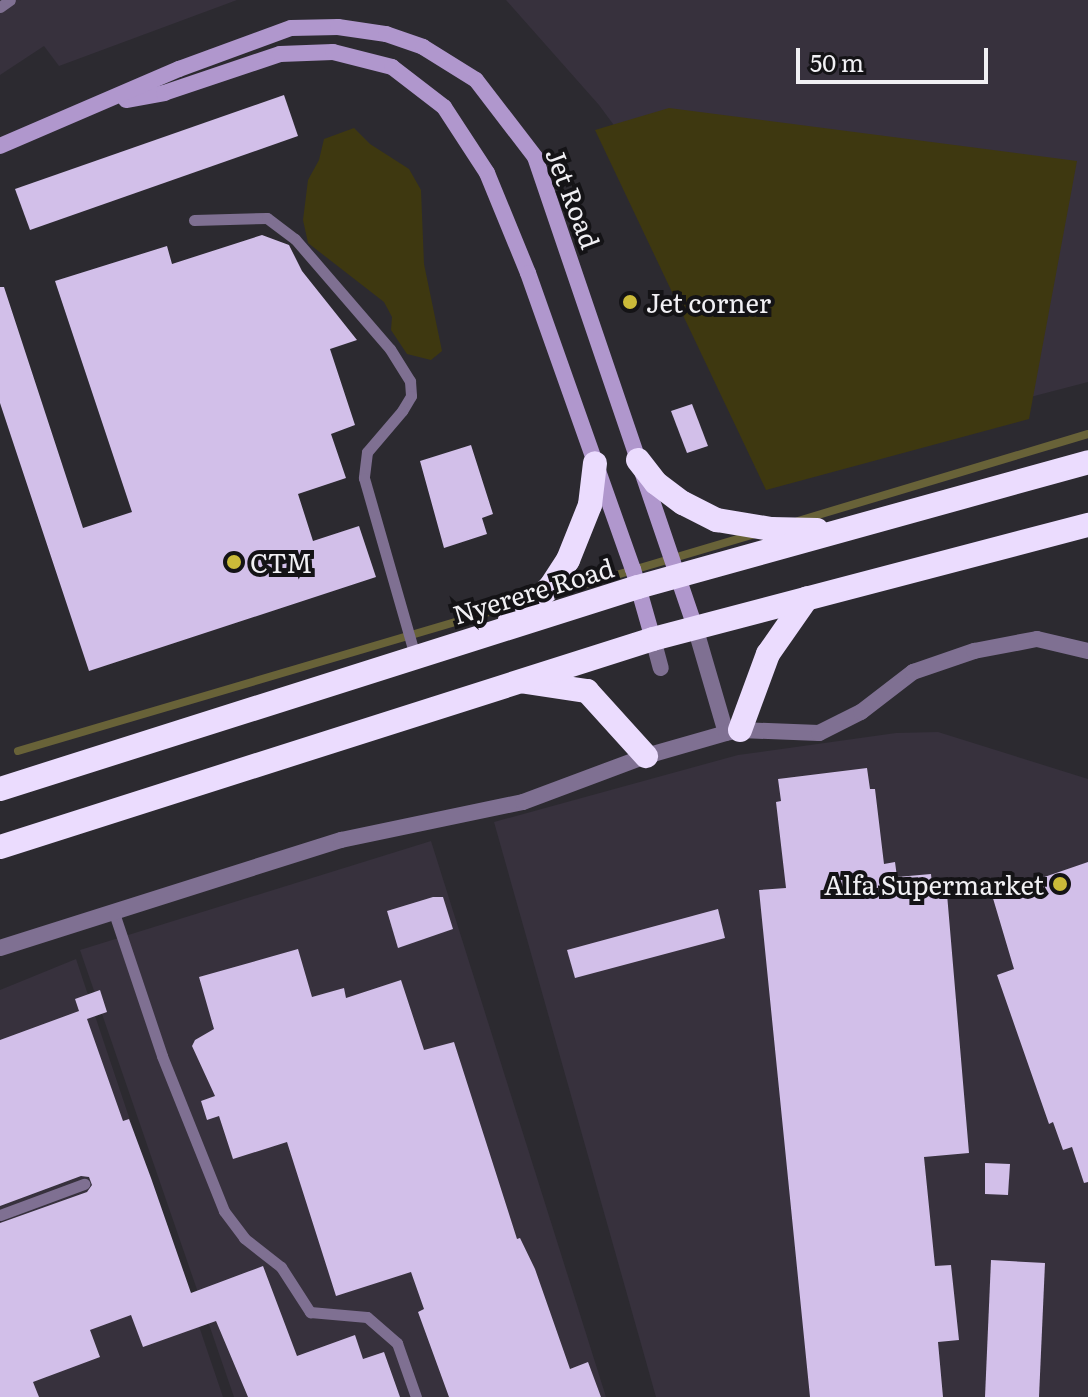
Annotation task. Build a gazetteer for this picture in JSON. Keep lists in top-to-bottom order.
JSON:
{
  "streets": {
    "highway": ["Nyerere Road"],
    "main road": ["Jet Road"]
  },
  "crossings": [
    ["Jet Road", "Nyerere Road"]
  ],
  "places": ["Jet corner", "CTM", "Alfa Supermarket"],
  "scale_bar": "50 m"
}
